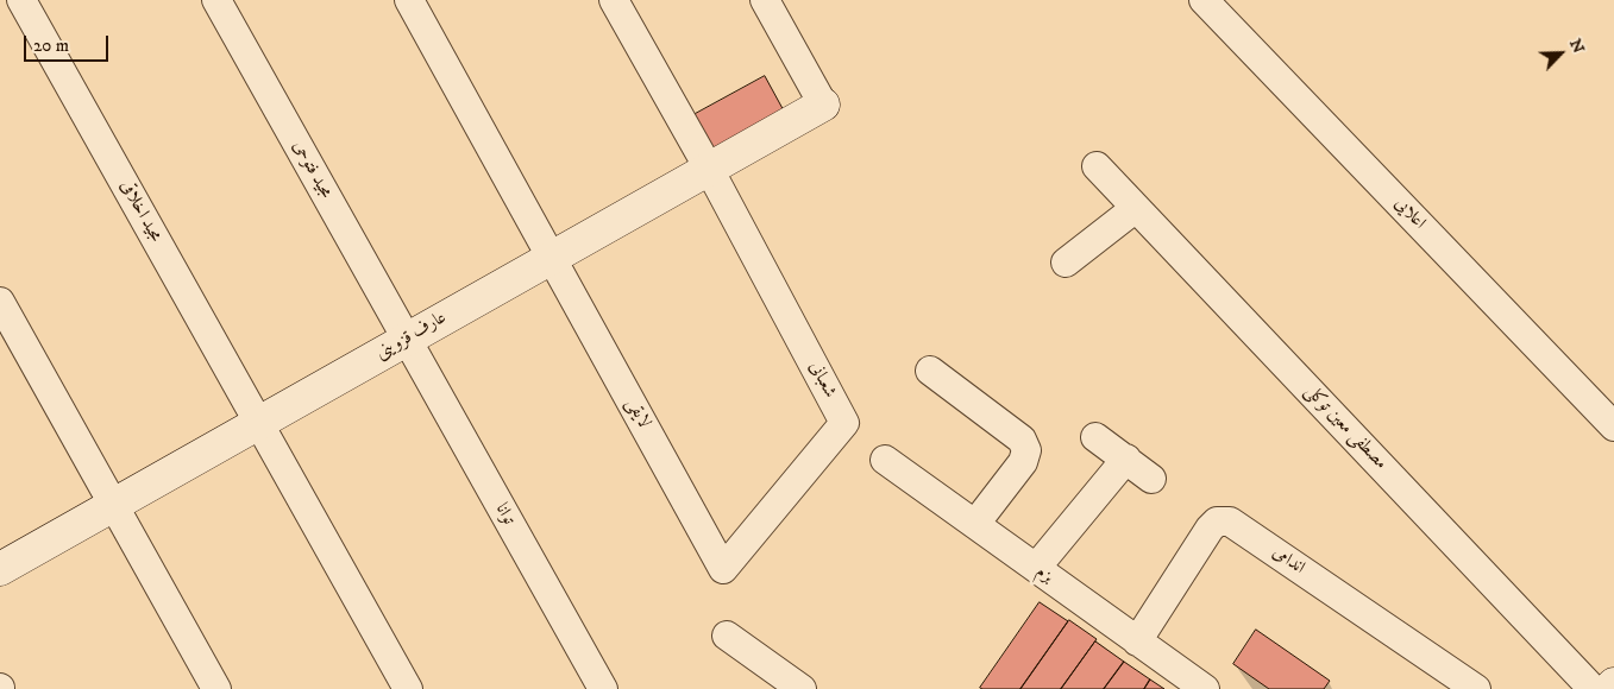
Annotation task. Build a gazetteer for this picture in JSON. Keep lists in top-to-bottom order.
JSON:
{
  "streets": {
    "street": [
      "مجید فتوحی",
      "مجید اخلاقی",
      "اعلایی",
      "عارف قزوینی",
      "شعبانی",
      "لایقی",
      "مصطفی معین توکلی",
      "توانا",
      "اندامی",
      "بزم"
    ]
  },
  "crossings": [
    ["مجید فتوحی", "عارف قزوینی"],
    ["مجید فتوحی", "توانا"],
    ["مجید اخلاقی", "عارف قزوینی"],
    ["عارف قزوینی", "شعبانی"],
    ["عارف قزوینی", "لایقی"],
    ["عارف قزوینی", "توانا"],
    ["شعبانی", "لایقی"],
    ["اندامی", "بزم"]
  ],
  "scale_bar": "20 m",
  "north": "top right"
}
